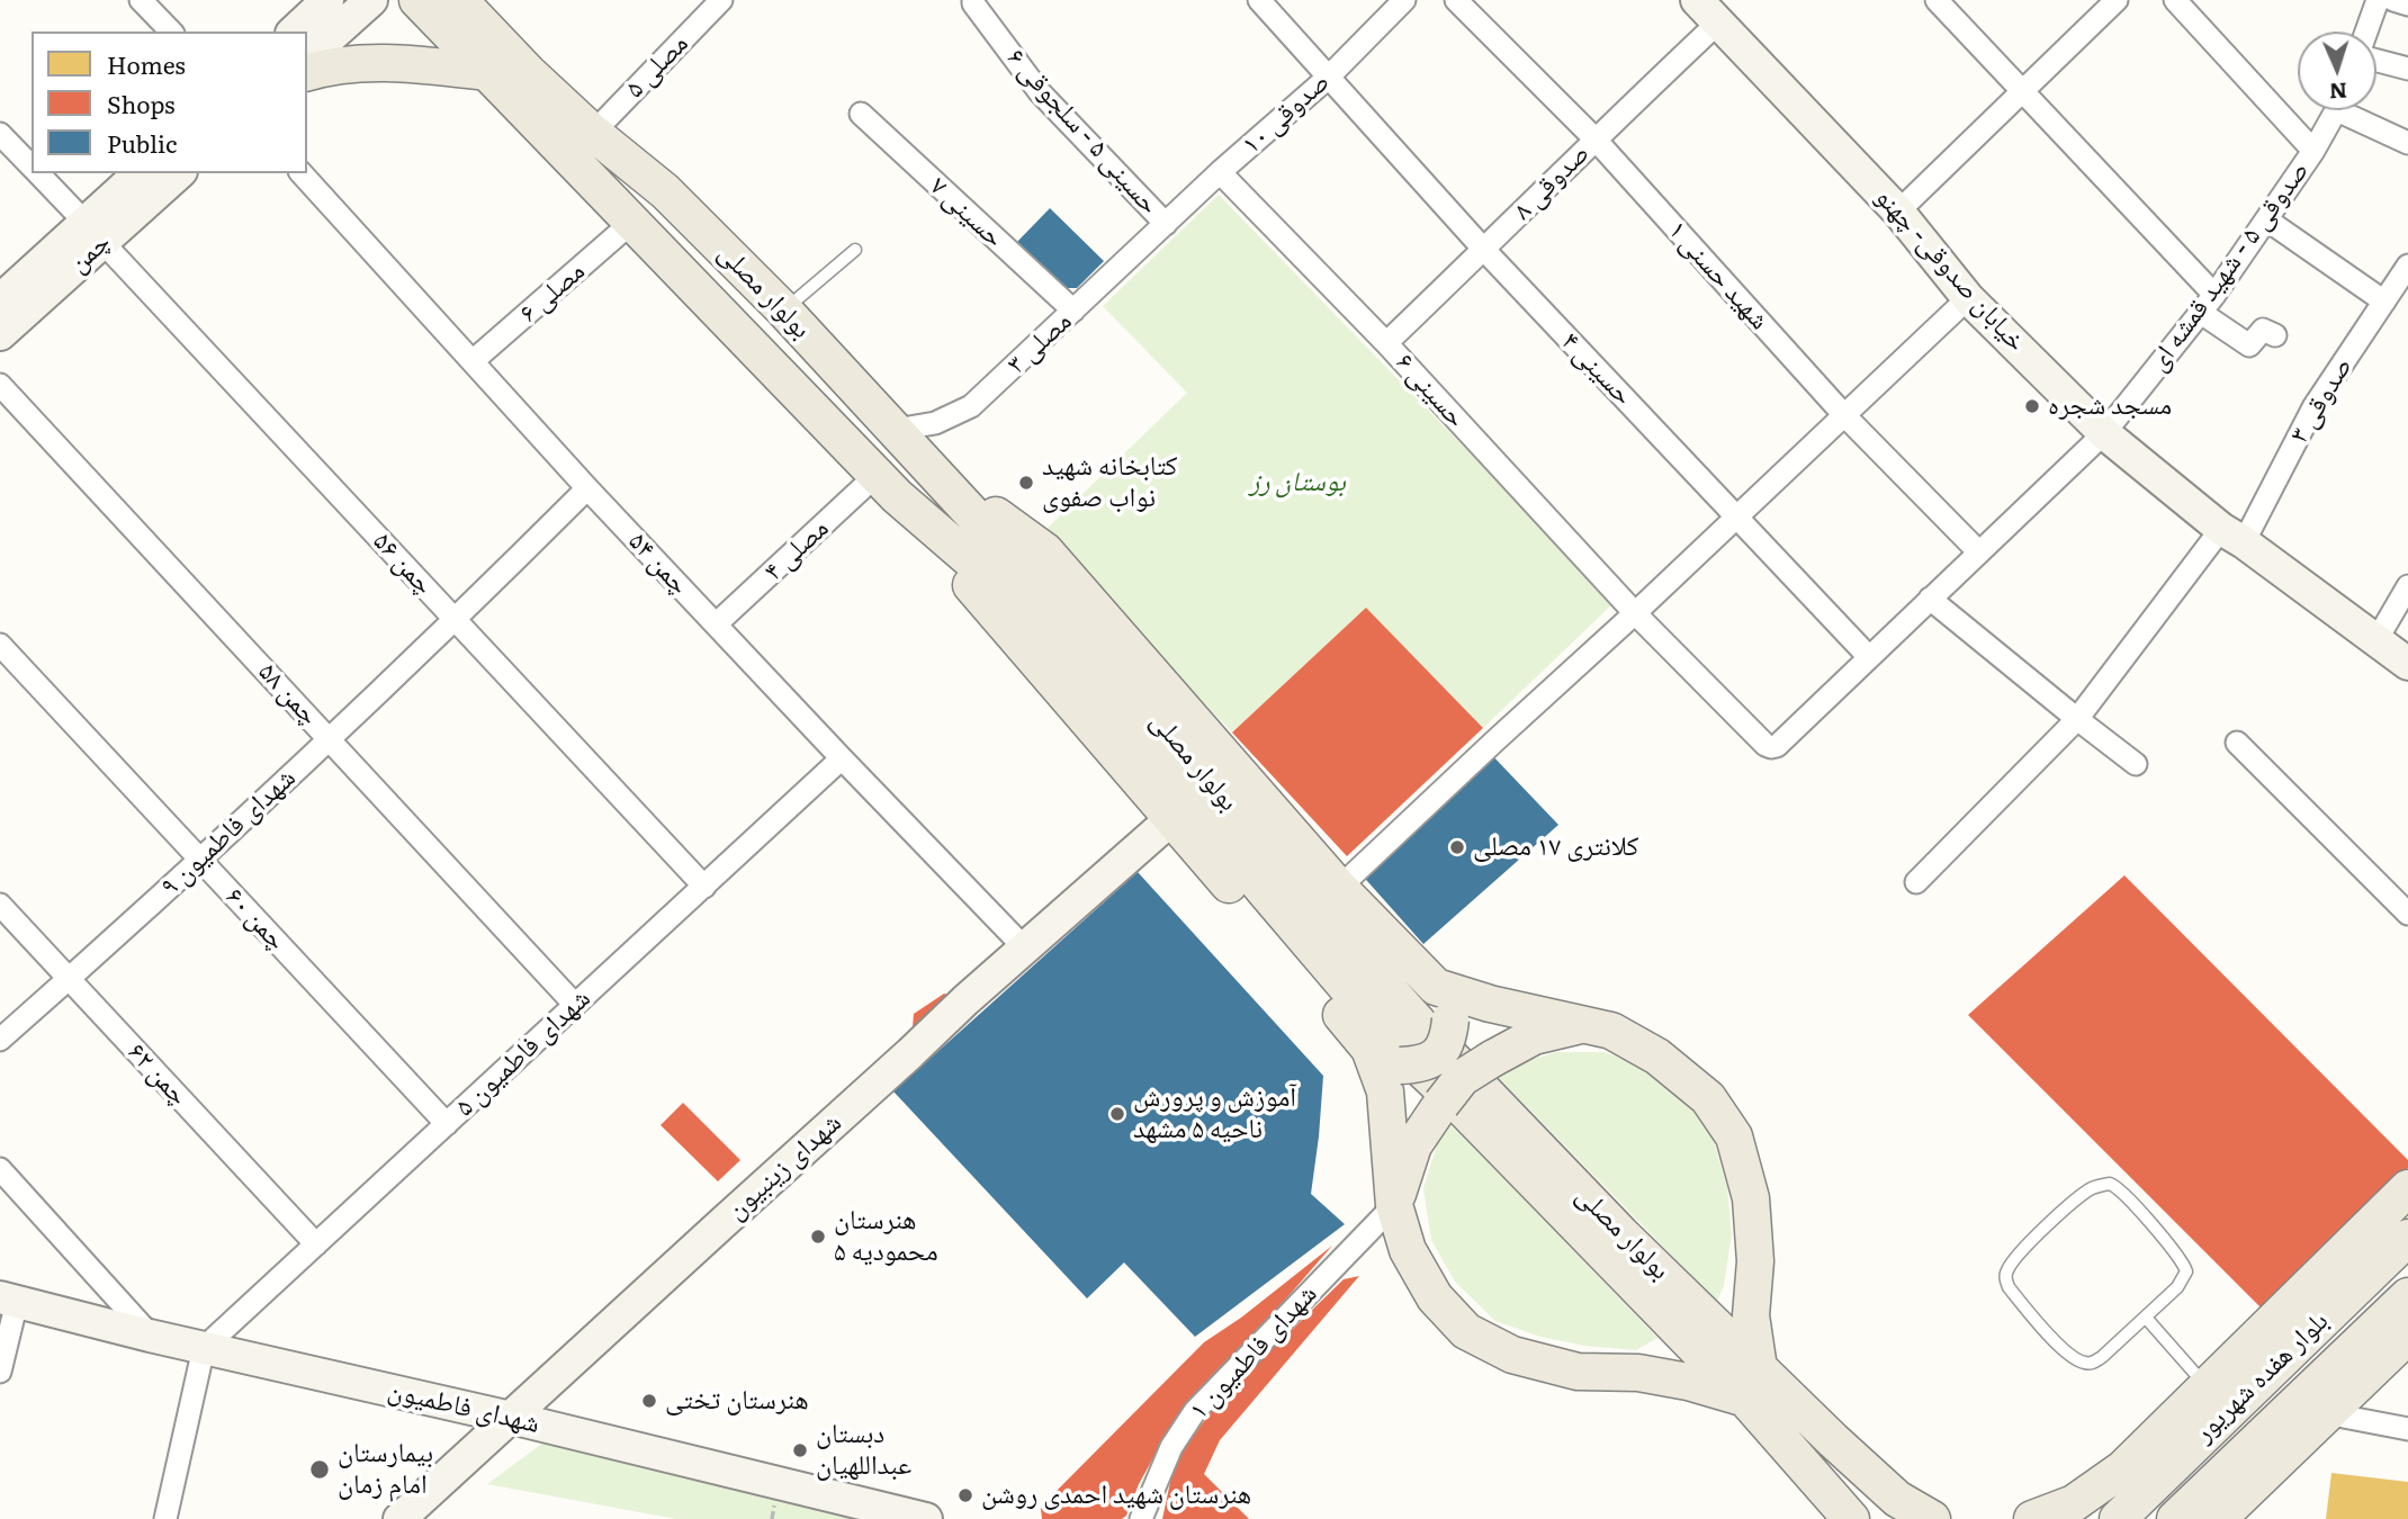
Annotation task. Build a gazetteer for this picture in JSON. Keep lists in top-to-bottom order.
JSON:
{
  "streets": {
    "main road": ["بولوار مصلی", "بلوار هفده شهریور"],
    "street": [
      "مصلی ۵",
      "صدوقی ۱۰",
      "حسینی ۵ - سلجوقی ۶",
      "صدوقی ۸",
      "حسینی ۷",
      "چمن",
      "صدوقی ۵ - شهید قمشه ای",
      "خیابان صدوقی- چهنو",
      "شهید حسنی ۱",
      "مصلی ۶",
      "مصلی ۳",
      "حسینی ۴",
      "حسینی ۶",
      "صدوقی ۳",
      "مصلی ۴",
      "چمن ۵۶",
      "چمن ۵۴",
      "چمن ۵۸",
      "شهدای فاطمیون ۹",
      "چمن ۶۰",
      "شهدای فاطمیون ۵",
      "چمن ۶۲",
      "شهدای زینبیون",
      "شهدای فاطمیون ۱",
      "شهدای فاطمیون"
    ]
  },
  "crossings": [
    ["مصلی ۵", "بولوار مصلی"],
    ["صدوقی ۱۰", "حسینی ۵ - سلجوقی ۶"],
    ["صدوقی ۱۰", "مصلی ۳"],
    ["صدوقی ۱۰", "حسینی ۴"],
    ["صدوقی ۱۰", "حسینی ۶"],
    ["حسینی ۵ - سلجوقی ۶", "مصلی ۳"],
    ["صدوقی ۸", "خیابان صدوقی- چهنو"],
    ["صدوقی ۸", "شهید حسنی ۱"],
    ["صدوقی ۸", "حسینی ۴"],
    ["صدوقی ۸", "حسینی ۶"],
    ["حسینی ۷", "مصلی ۳"],
    ["چمن", "چمن ۵۶"],
    ["صدوقی ۵ - شهید قمشه ای", "خیابان صدوقی- چهنو"],
    ["صدوقی ۵ - شهید قمشه ای", "شهید حسنی ۱"],
    ["صدوقی ۵ - شهید قمشه ای", "حسینی ۴"],
    ["صدوقی ۵ - شهید قمشه ای", "حسینی ۶"],
    ["خیابان صدوقی- چهنو", "صدوقی ۳"],
    ["بولوار مصلی", "مصلی ۶"],
    ["بولوار مصلی", "مصلی ۳"],
    ["بولوار مصلی", "مصلی ۴"],
    ["مصلی ۶", "چمن ۵۴"],
    ["حسینی ۴", "حسینی ۶"],
    ["مصلی ۴", "چمن ۵۴"],
    ["چمن ۵۶", "شهدای فاطمیون ۹"],
    ["چمن ۵۶", "شهدای فاطمیون ۵"],
    ["چمن ۵۴", "شهدای فاطمیون ۹"],
    ["چمن ۵۴", "شهدای فاطمیون ۵"],
    ["چمن ۵۴", "شهدای زینبیون"],
    ["چمن ۵۸", "شهدای فاطمیون ۹"],
    ["چمن ۵۸", "شهدای فاطمیون ۵"],
    ["شهدای فاطمیون ۹", "چمن ۶۰"],
    ["شهدای فاطمیون ۹", "چمن ۶۲"],
    ["چمن ۶۰", "شهدای فاطمیون ۵"],
    ["شهدای فاطمیون ۵", "چمن ۶۲"],
    ["شهدای فاطمیون ۵", "شهدای فاطمیون"],
    ["شهدای زینبیون", "شهدای فاطمیون"]
  ],
  "parks": ["بوستان رز"],
  "places": [
    "مسجد شجره",
    "کتابخانه شهید نواب صفوی",
    "کلانتری ۱۷ مصلی",
    "آموزش و پرورش ناحیه ۵ مشهد",
    "هنرستان محمودیه ۵",
    "هنرستان تختی",
    "دبستان عبداللهیان",
    "بیمارستان امام زمان",
    "هنرستان شهید احمدی روشن"
  ],
  "legend": ["Homes", "Shops", "Public"],
  "north": "bottom"
}
